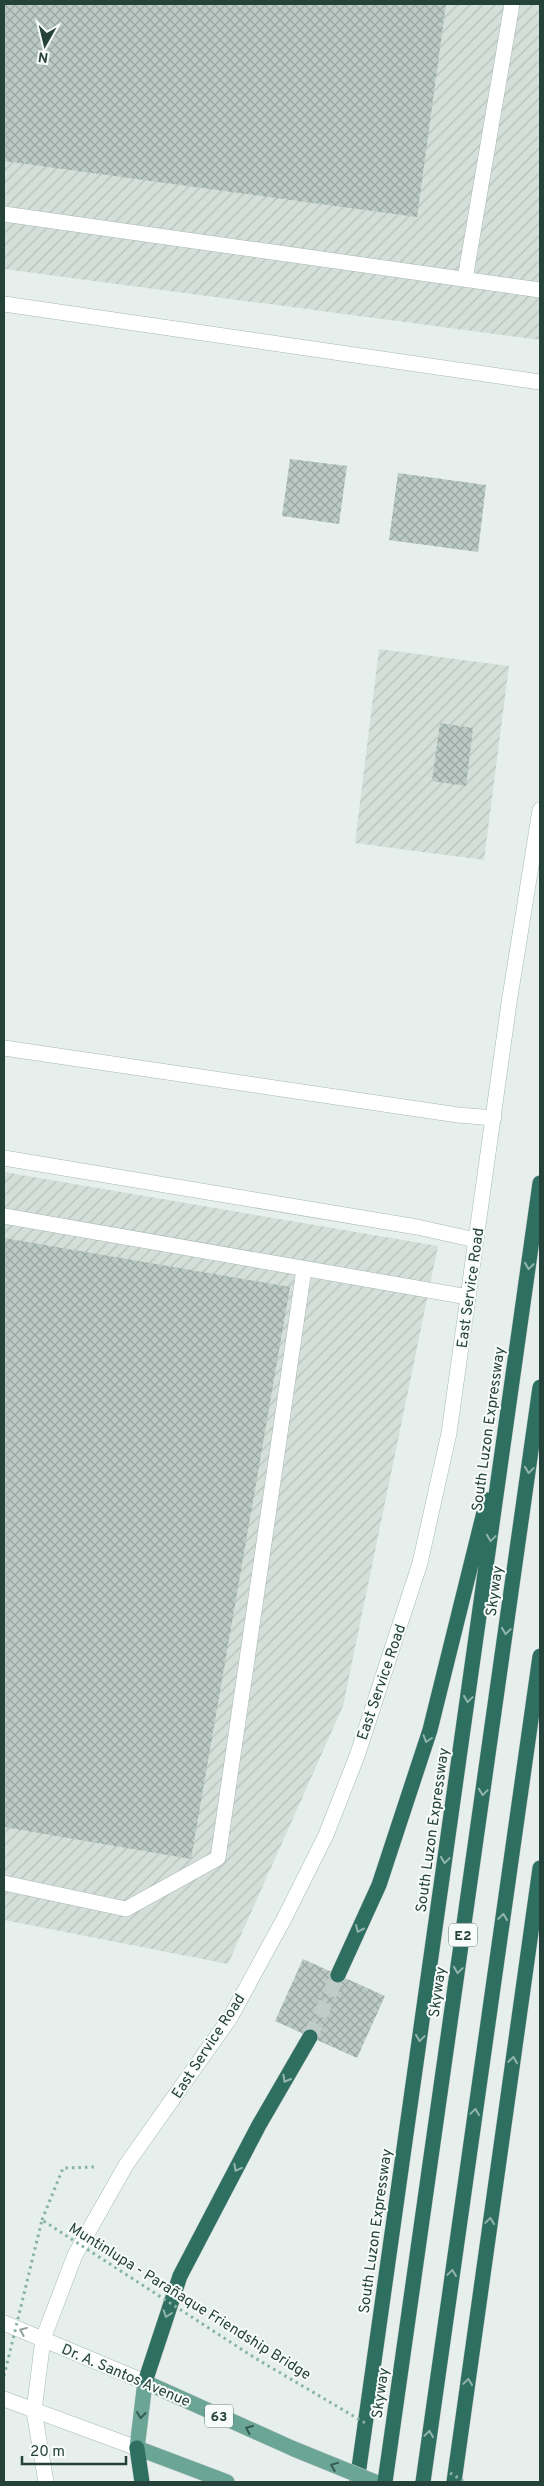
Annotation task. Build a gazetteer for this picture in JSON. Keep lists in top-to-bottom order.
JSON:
{
  "streets": {
    "highway": ["South Luzon Expressway", "Skyway", "E2"],
    "main road": ["East Service Road", "Dr. A. Santos Avenue", "63"],
    "path": ["Muntinlupa - Parañaque Friendship Bridge"]
  },
  "crossings": [
    ["East Service Road", "Dr. A. Santos Avenue"]
  ],
  "scale_bar": "20 m",
  "north": "bottom"
}
